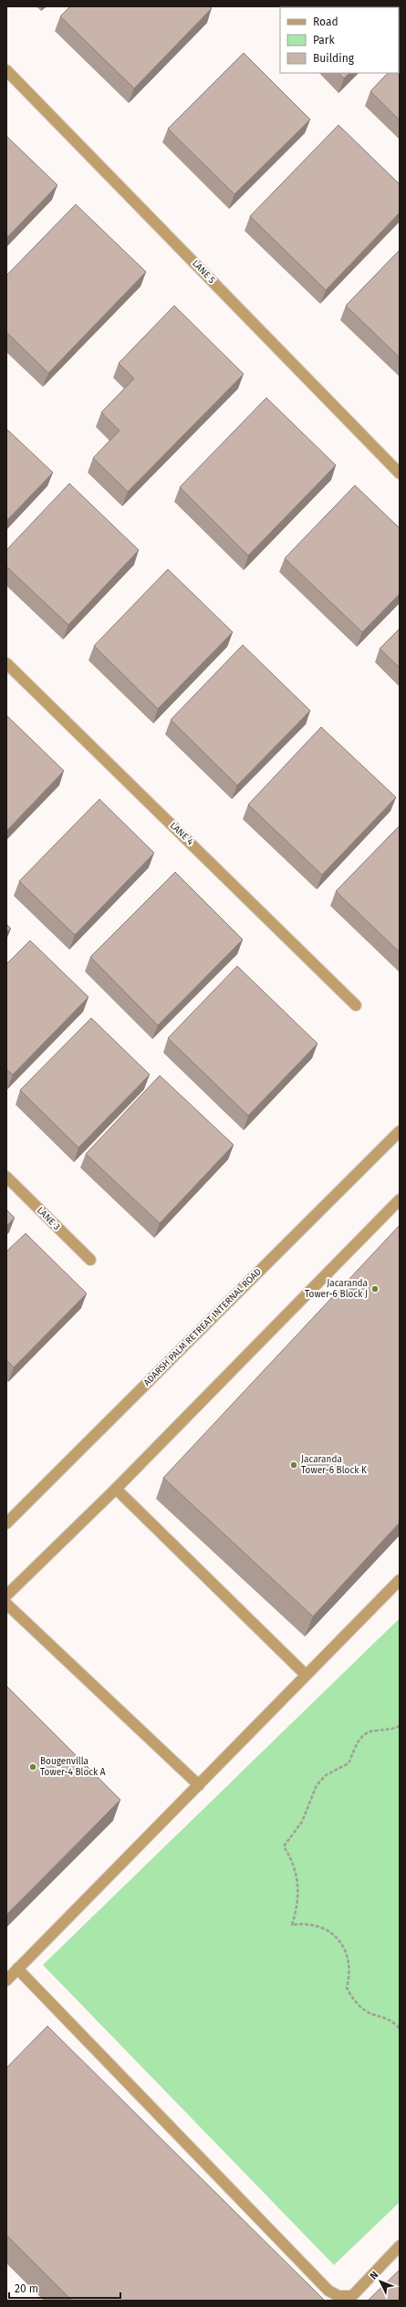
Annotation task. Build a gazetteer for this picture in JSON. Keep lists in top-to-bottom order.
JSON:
{
  "streets": {
    "street": [
      "LANE 5",
      "LANE 4",
      "LANE 3",
      "ADARSH PALM RETREAT INTERNAL ROAD"
    ]
  },
  "places": ["Jacaranda Tower-6 Block J", "Jacaranda Tower-6 Block K", "Bougenvilla Tower-4 Block A"],
  "legend": ["Road", "Park", "Building"],
  "scale_bar": "20 m",
  "north": "top left"
}
